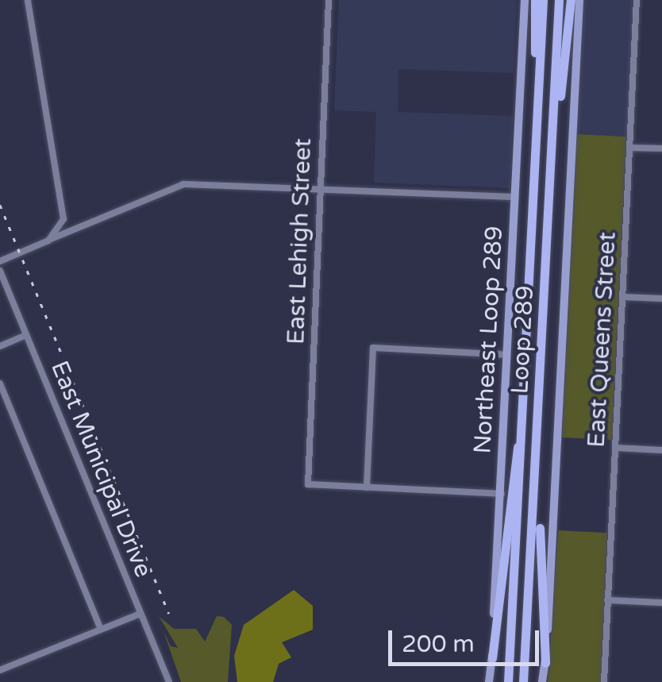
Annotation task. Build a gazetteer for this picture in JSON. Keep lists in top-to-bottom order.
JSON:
{
  "streets": {
    "highway": ["Loop 289"],
    "main road": ["Northeast Loop 289"],
    "street": ["East Lehigh Street", "East Queens Street", "East Municipal Drive"]
  },
  "scale_bar": "200 m"
}
